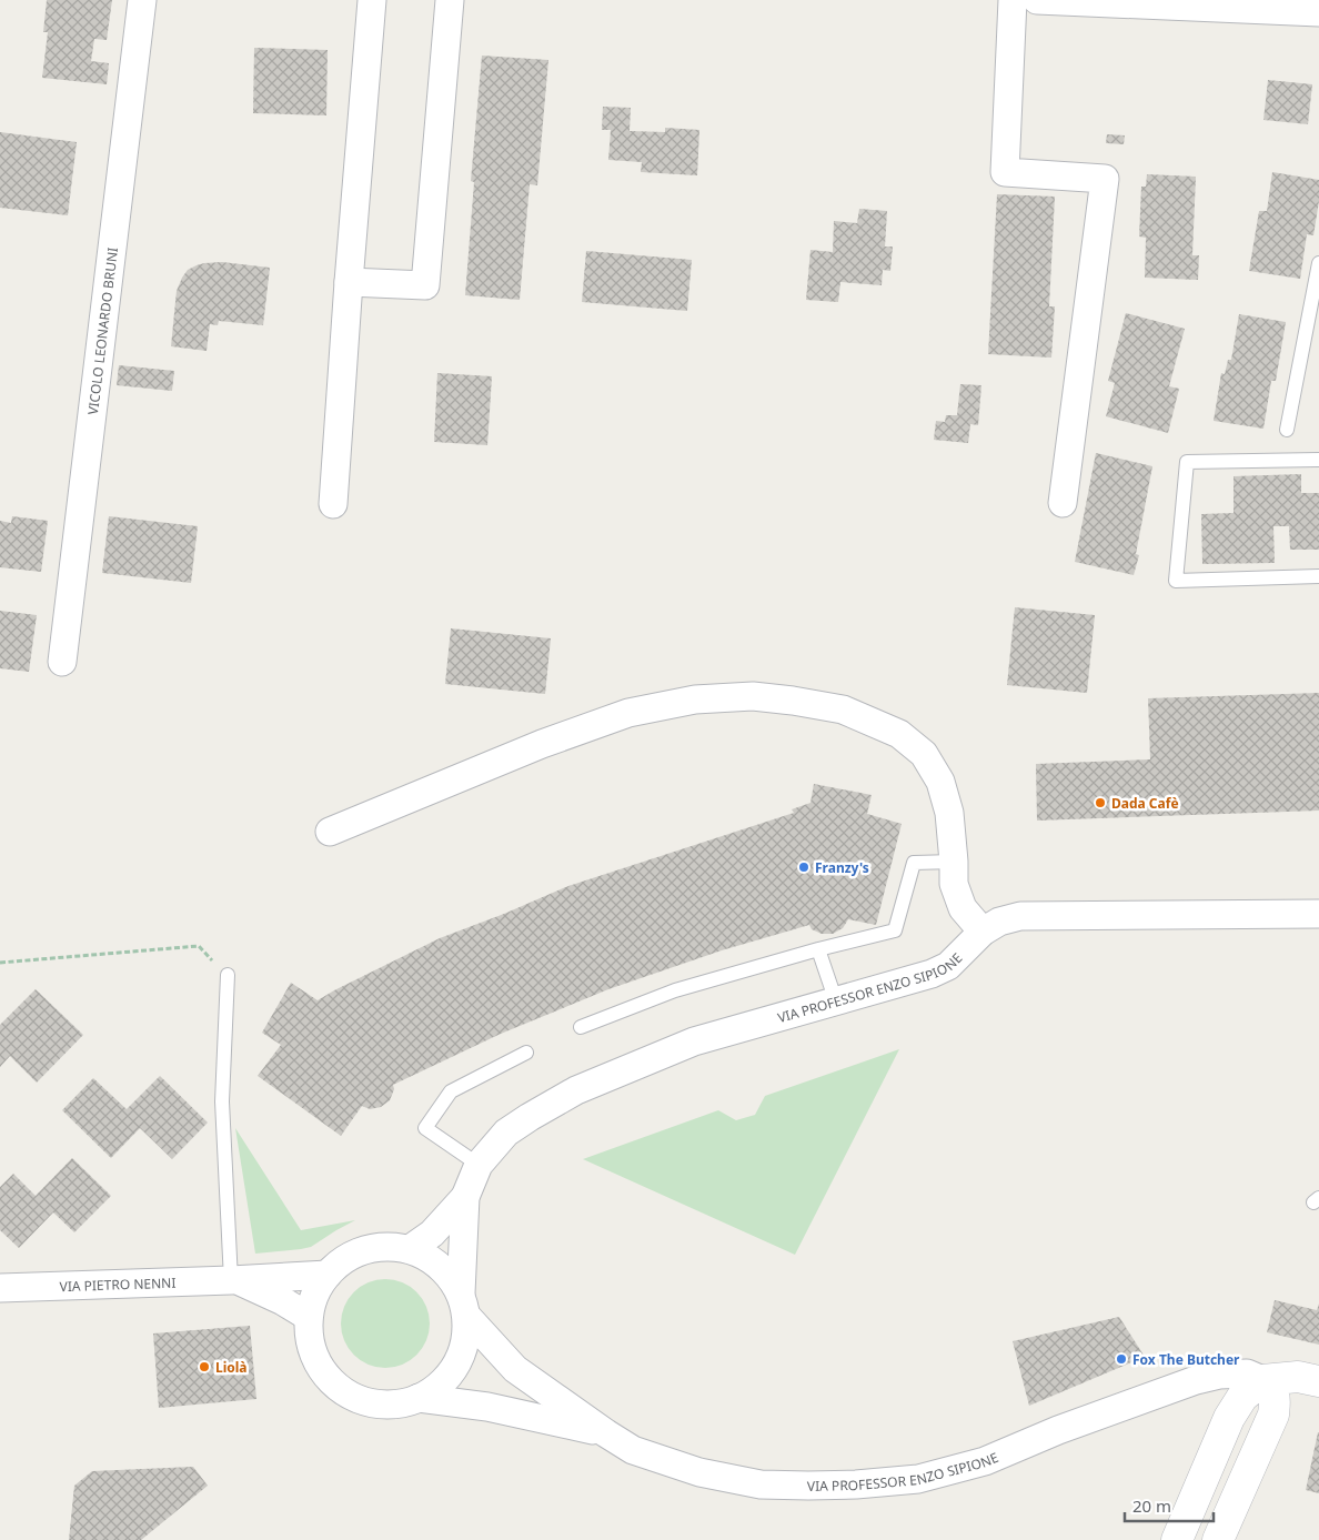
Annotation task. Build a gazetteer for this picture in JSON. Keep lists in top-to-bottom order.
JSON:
{
  "streets": {
    "street": ["VICOLO LEONARDO BRUNI", "VIA PROFESSOR ENZO SIPIONE", "VIA PIETRO NENNI"]
  },
  "crossings": [
    ["VIA PROFESSOR ENZO SIPIONE", "VIA PIETRO NENNI"]
  ],
  "places": [
    "Dada Cafè",
    "Franzy's",
    "Fox The Butcher",
    "Liolà"
  ],
  "scale_bar": "20 m"
}
